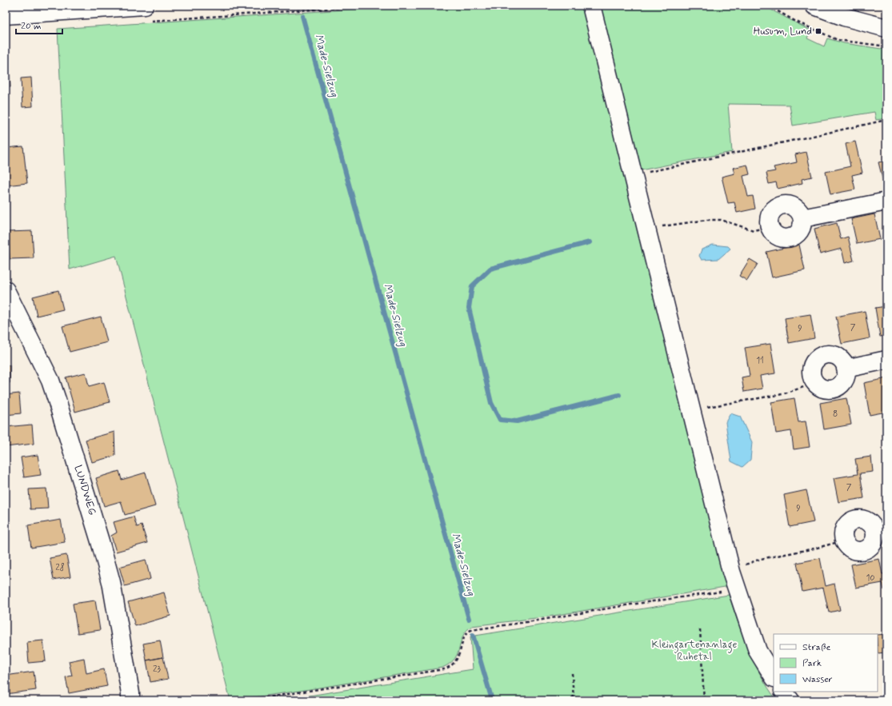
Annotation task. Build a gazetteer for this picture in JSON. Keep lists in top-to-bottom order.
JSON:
{
  "streets": {
    "street": ["LUNDWEG"]
  },
  "water": ["Made-Sielzug"],
  "parks": ["Kleingartenanlage Ruhetal"],
  "places": {
    "transit": ["Husum, Lund"]
  },
  "house_numbers": [
    "7",
    "9",
    "11",
    "8",
    "7",
    "9",
    "28",
    "10",
    "23"
  ],
  "legend": ["Straße", "Park", "Wasser"],
  "scale_bar": "20 m"
}
